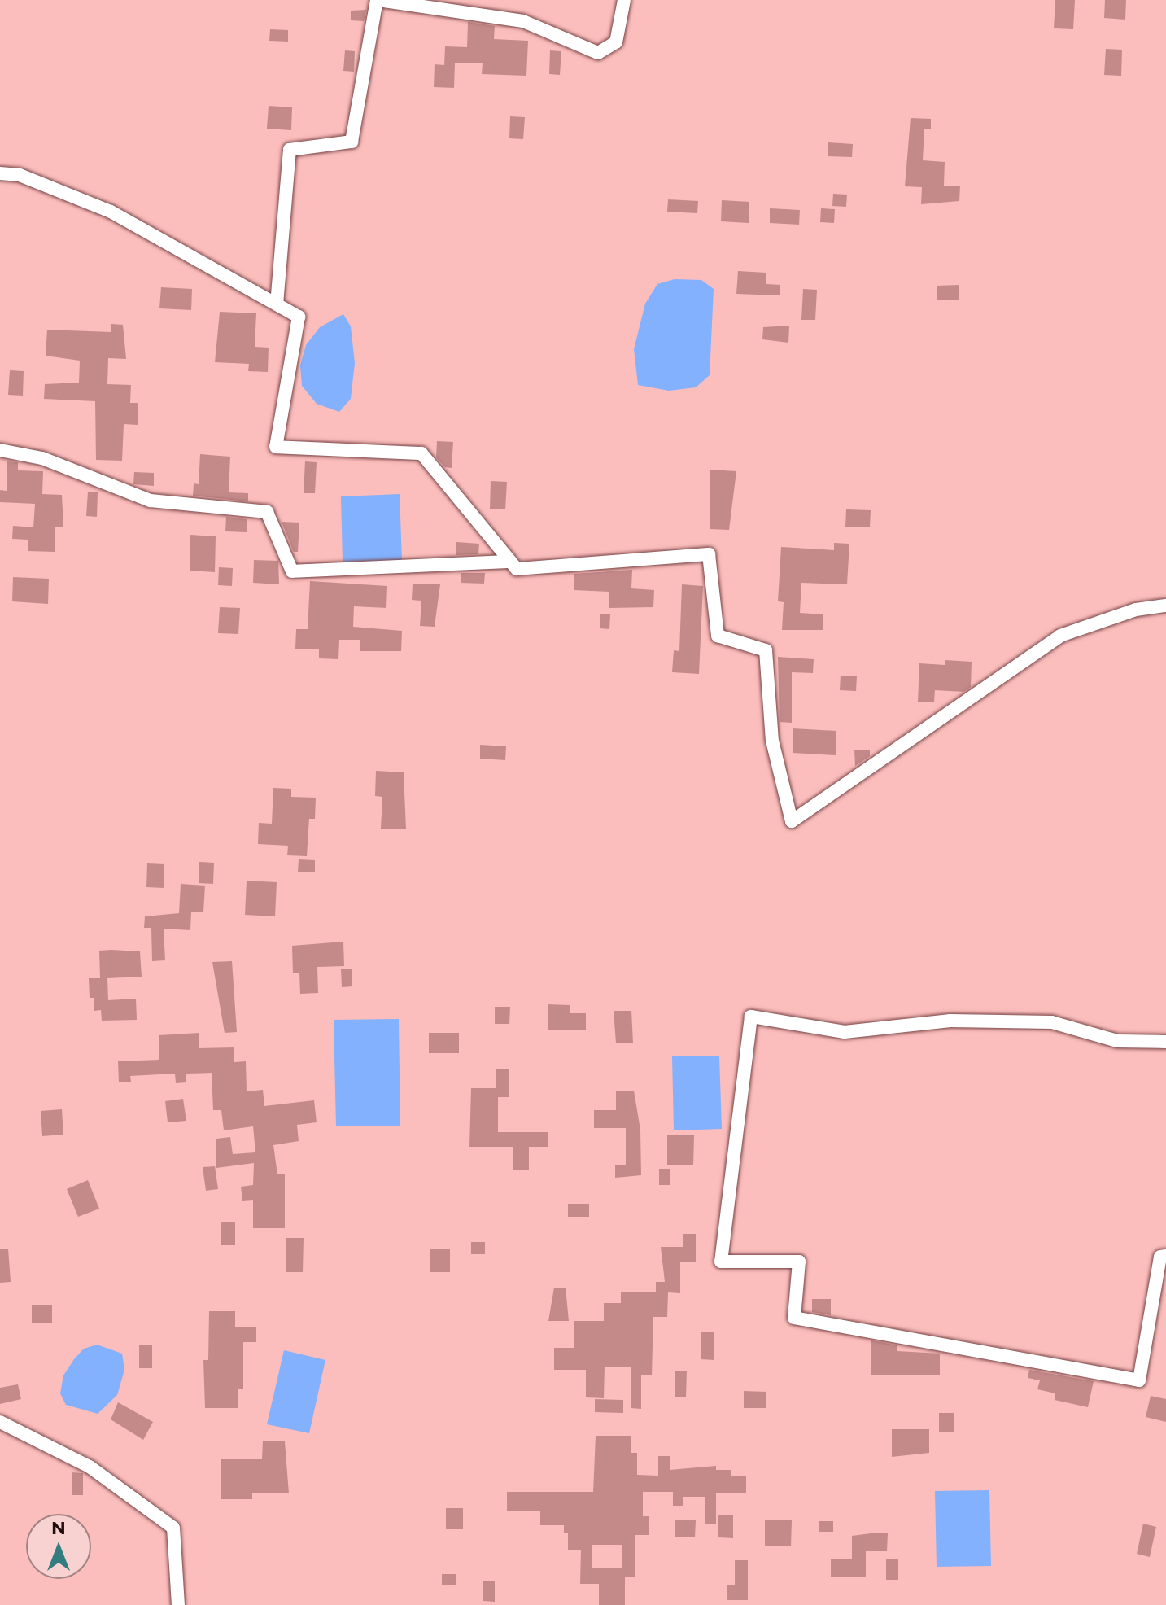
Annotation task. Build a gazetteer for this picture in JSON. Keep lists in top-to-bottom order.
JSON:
{
  "north": "top"
}
